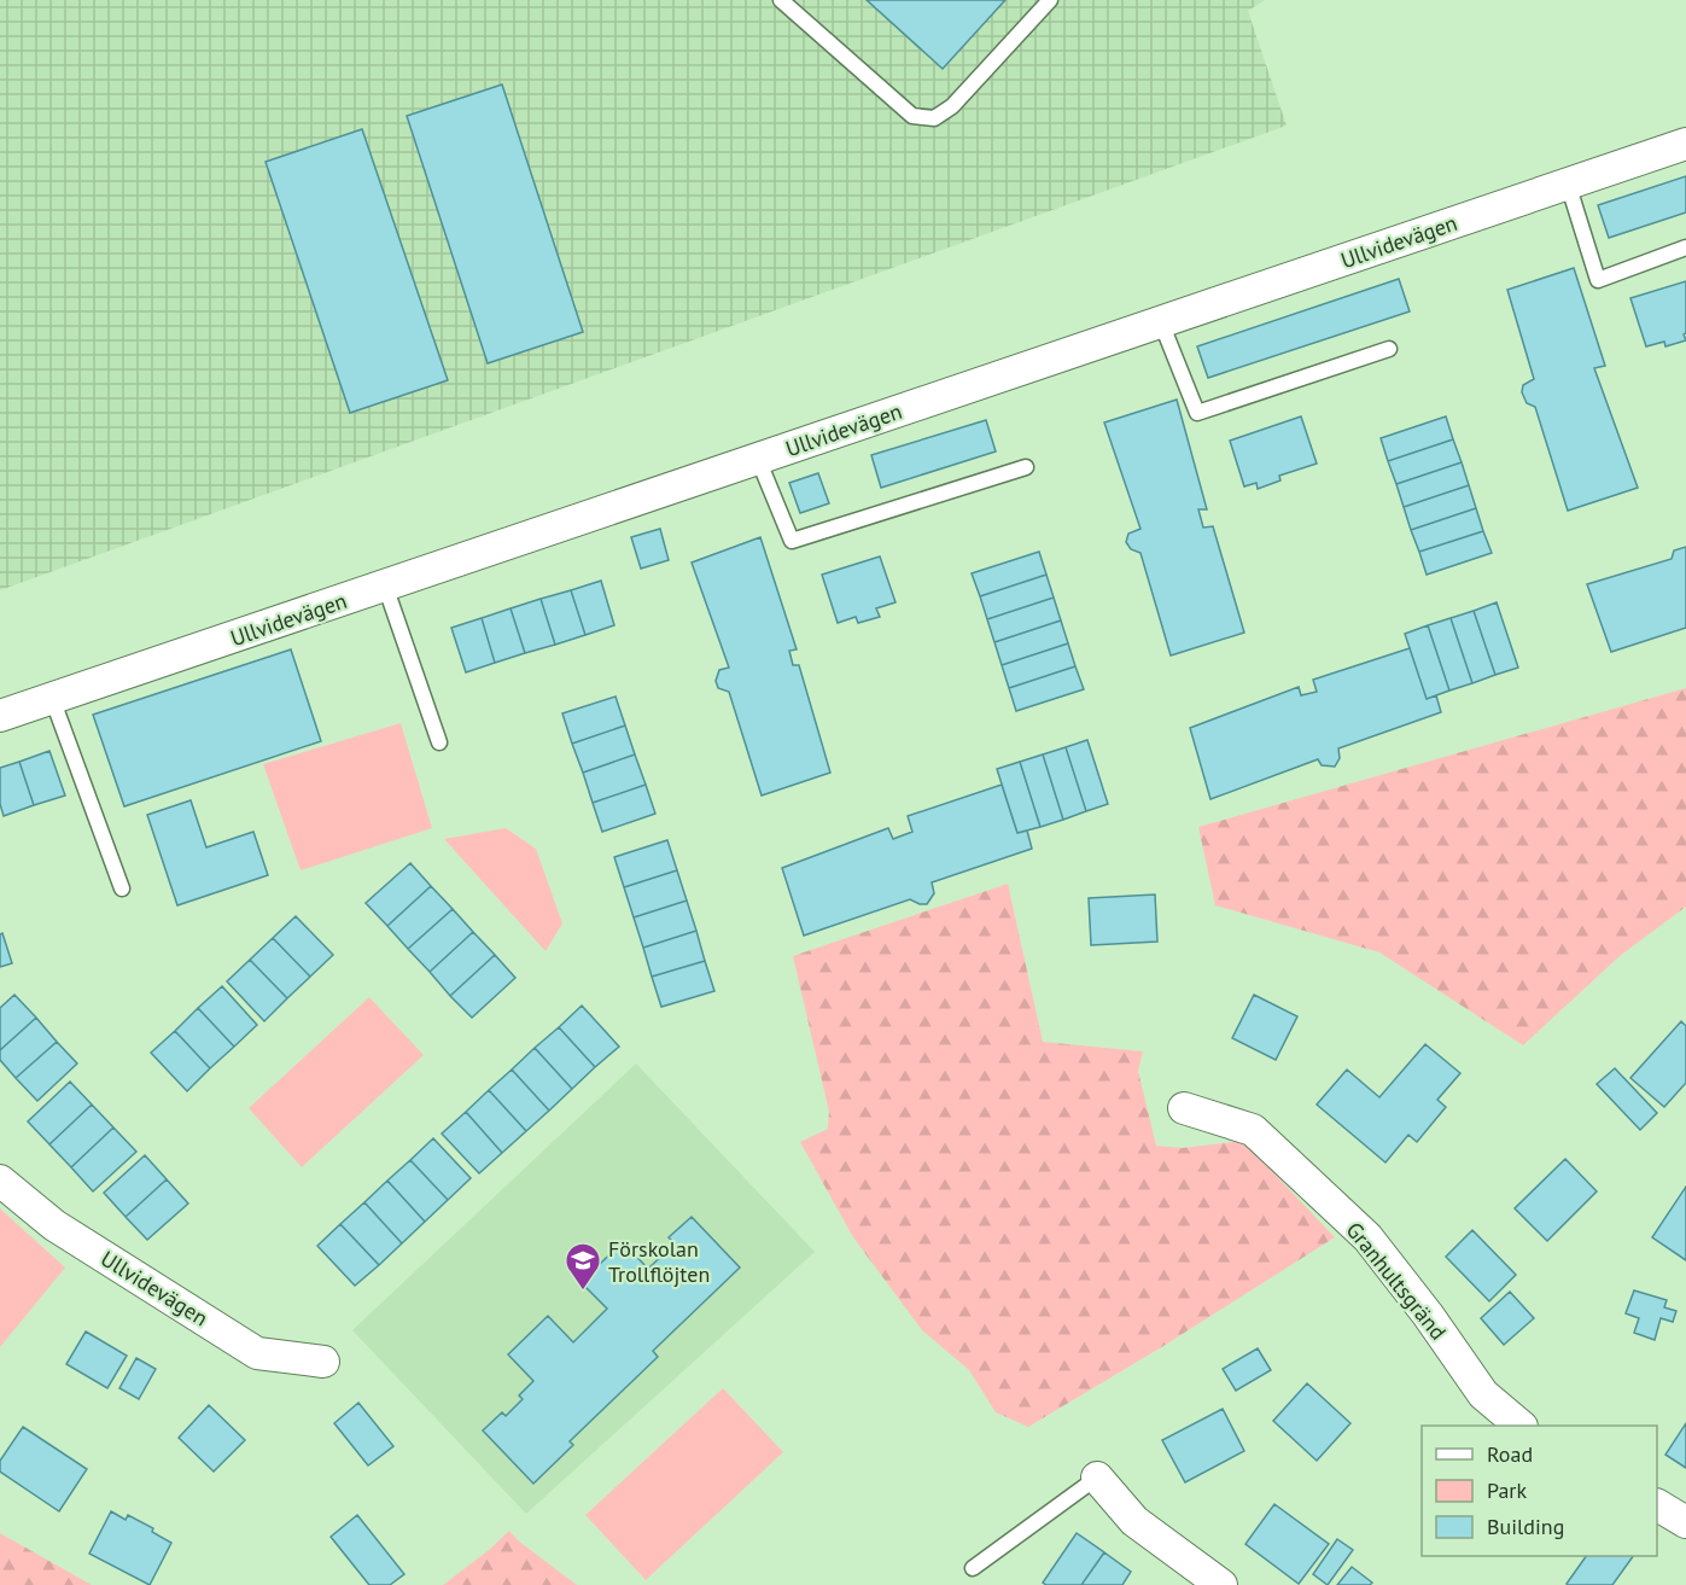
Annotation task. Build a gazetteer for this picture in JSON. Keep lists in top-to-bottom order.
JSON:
{
  "streets": {
    "street": ["Ullvidevägen", "Granhultsgränd"]
  },
  "places": {
    "school or university": ["Förskolan Trollflöjten"]
  },
  "legend": ["Road", "Park", "Building"]
}
